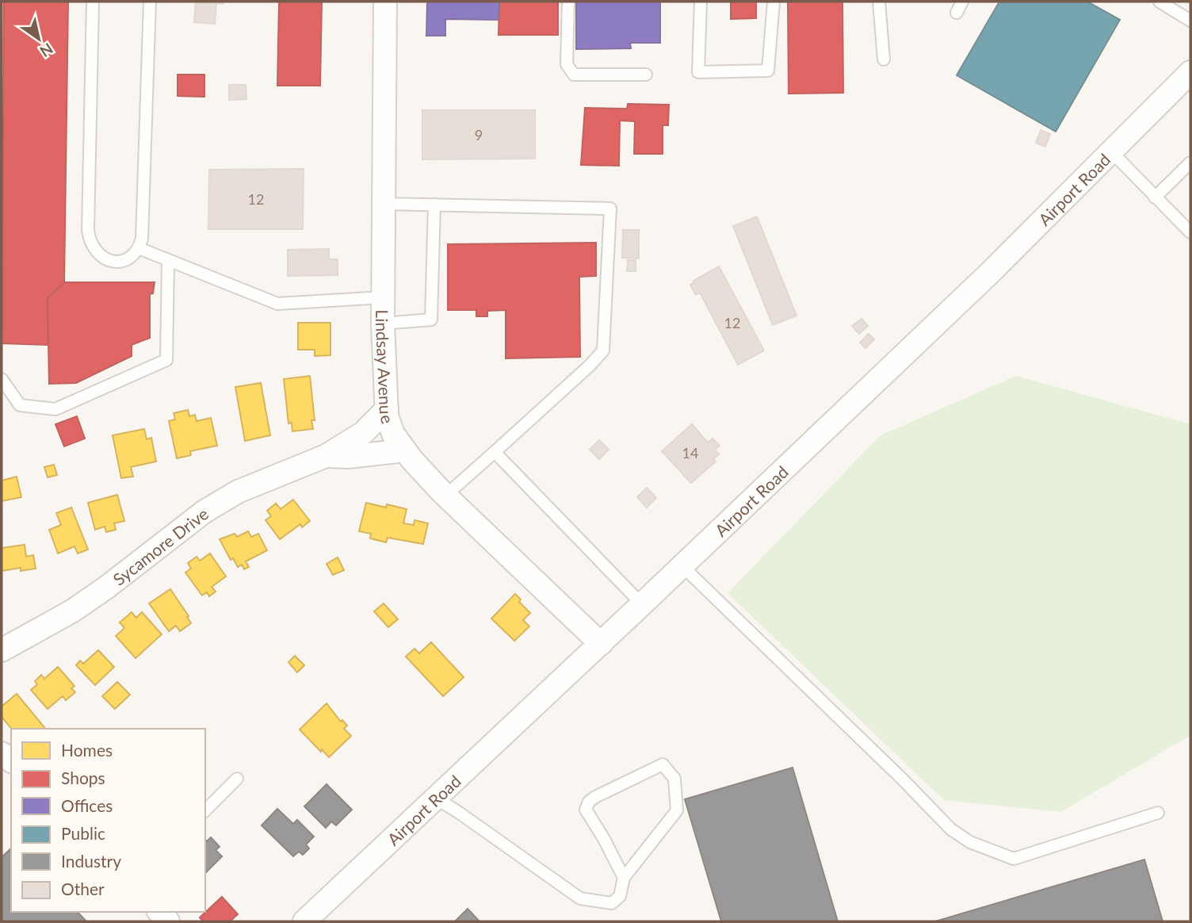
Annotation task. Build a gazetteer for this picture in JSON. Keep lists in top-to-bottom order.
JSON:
{
  "streets": {
    "street": ["Airport Road", "Lindsay Avenue", "Sycamore Drive"]
  },
  "crossings": [
    ["Airport Road", "Lindsay Avenue"],
    ["Lindsay Avenue", "Sycamore Drive"]
  ],
  "house_numbers": [
    "9",
    "12",
    "12",
    "14"
  ],
  "legend": [
    "Homes",
    "Shops",
    "Offices",
    "Public",
    "Industry",
    "Other"
  ],
  "north": "bottom right"
}
